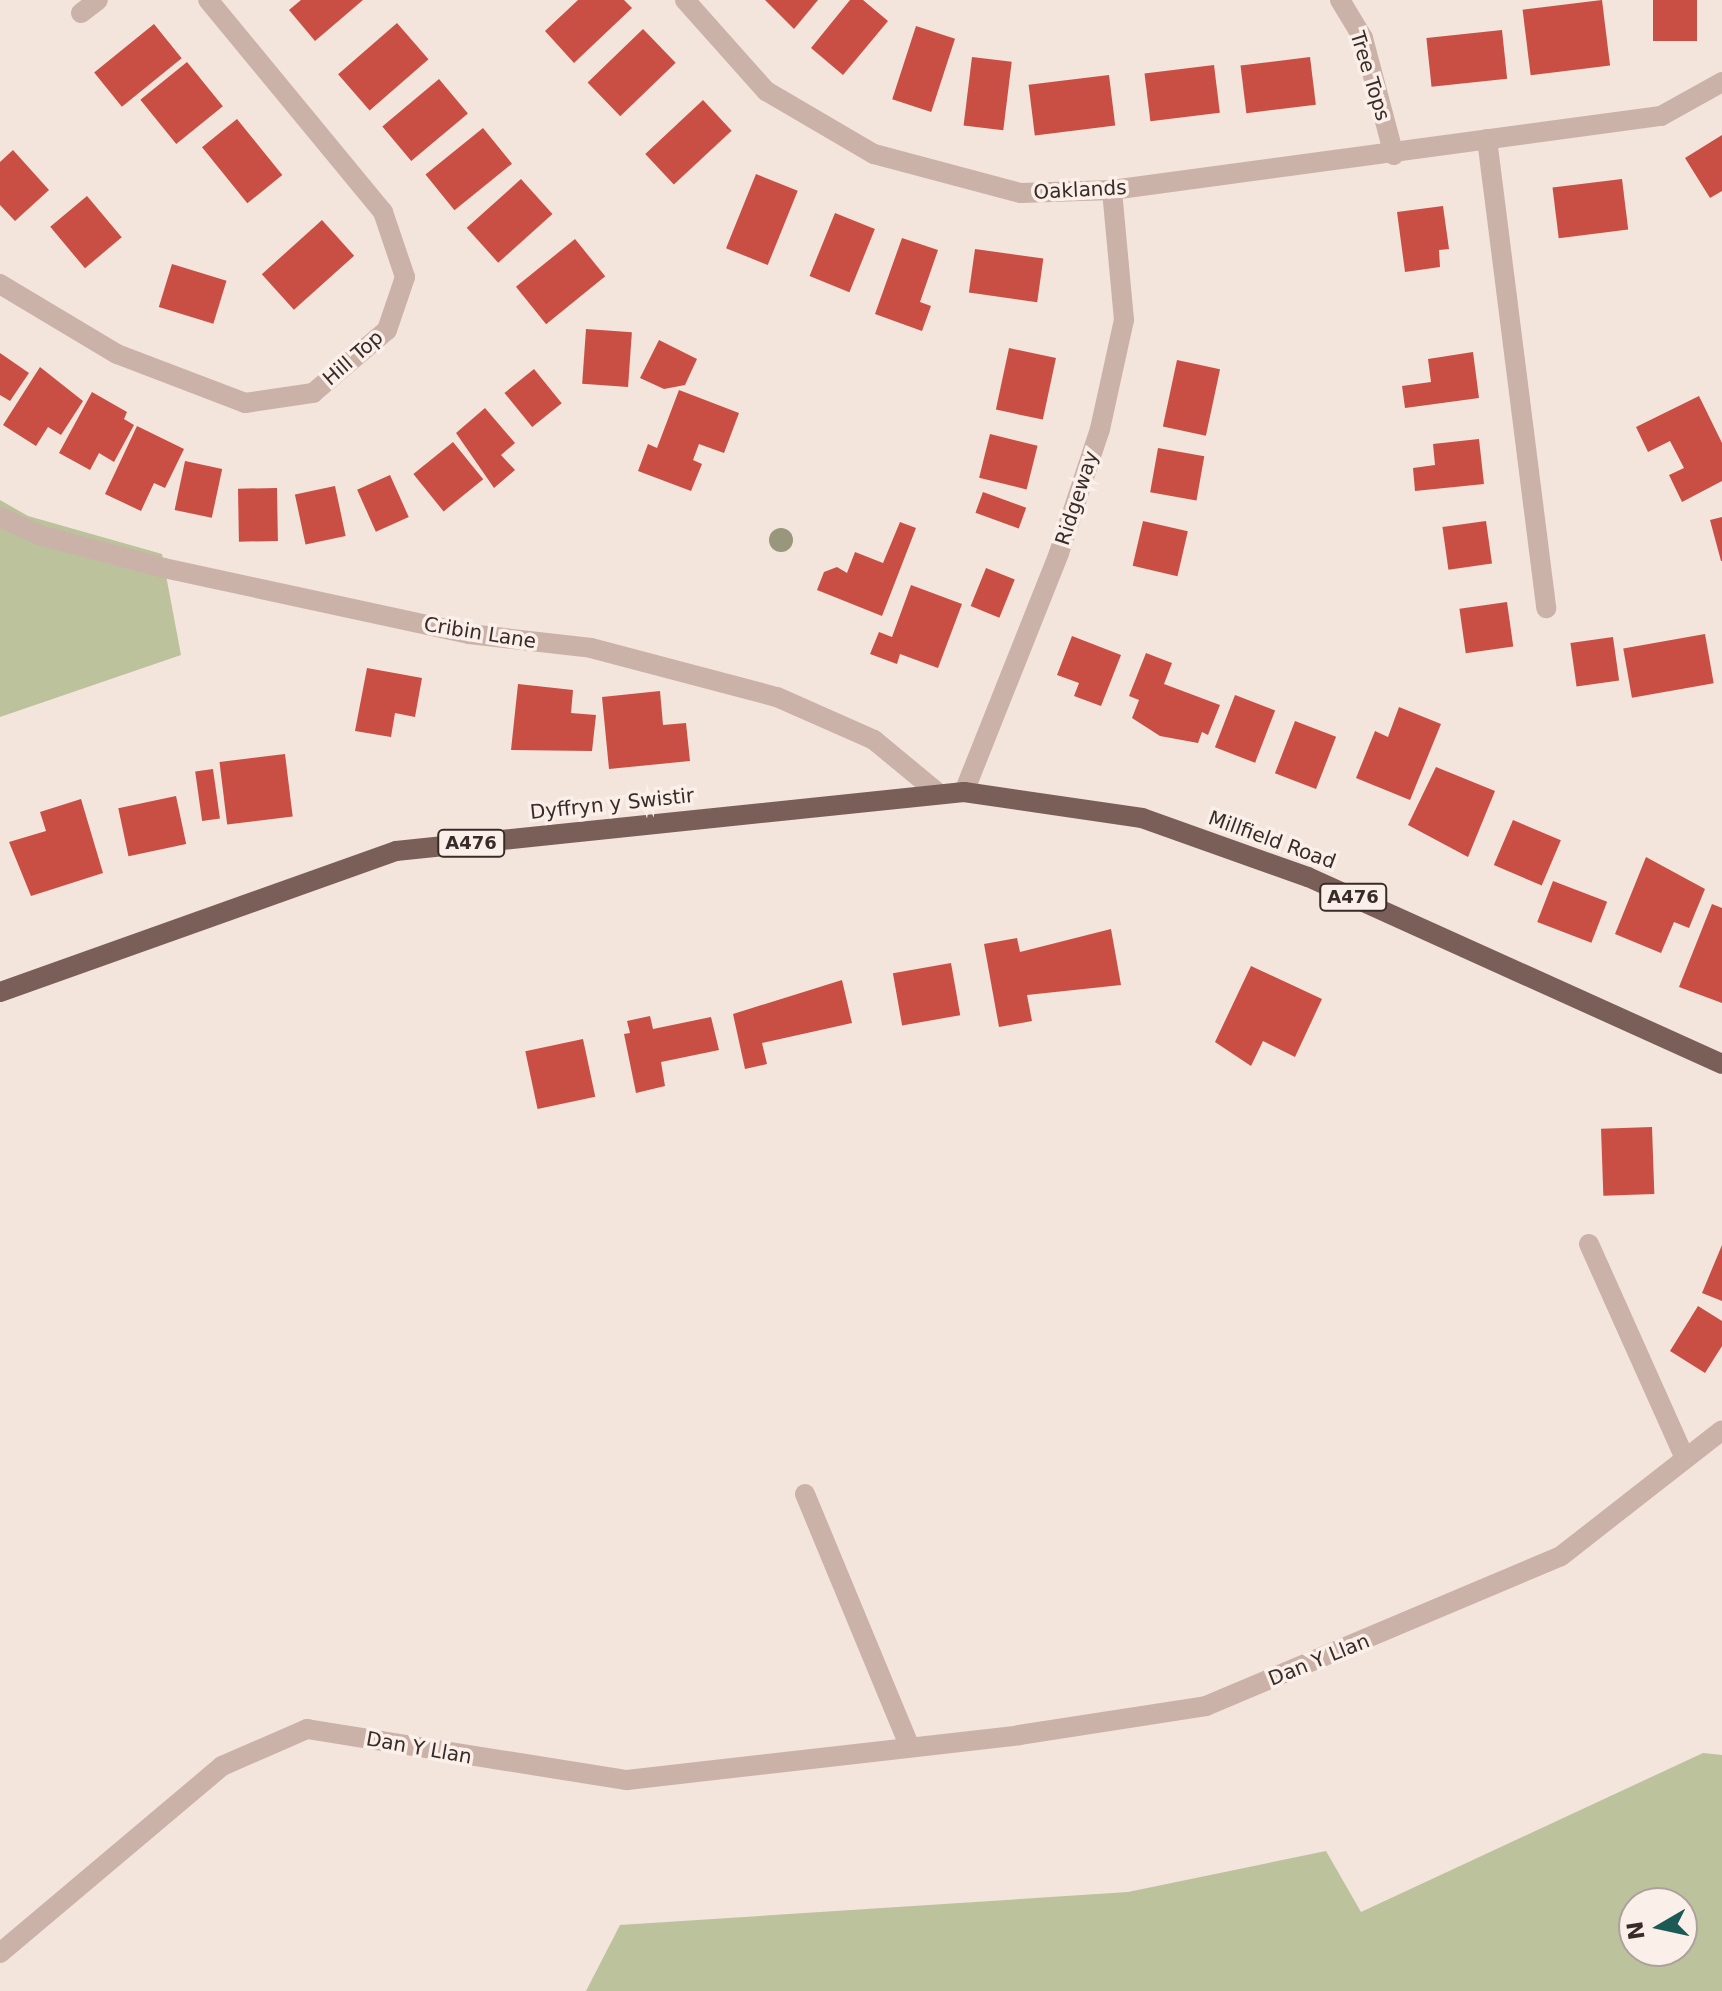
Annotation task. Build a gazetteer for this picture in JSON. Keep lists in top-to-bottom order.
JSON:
{
  "streets": {
    "main road": ["Dyffryn y Swistir", "Millfield Road", "A476"],
    "street": [
      "Tree Tops",
      "Oaklands",
      "Hill Top",
      "Ridgeway",
      "Cribin Lane",
      "Dan Y Llan"
    ]
  },
  "crossings": [
    ["Tree Tops", "Oaklands"],
    ["Oaklands", "Ridgeway"],
    ["Ridgeway", "Dyffryn y Swistir"],
    ["Ridgeway", "Millfield Road"],
    ["Cribin Lane", "Dyffryn y Swistir"],
    ["Dyffryn y Swistir", "Millfield Road"]
  ],
  "north": "left"
}
